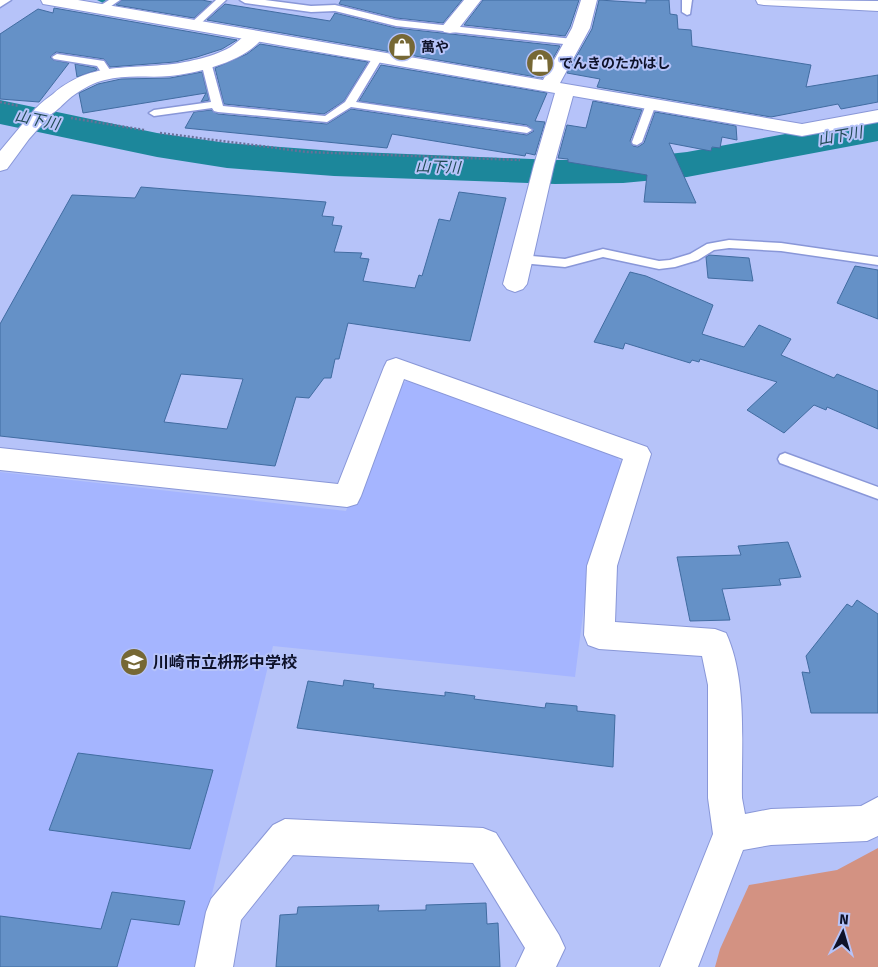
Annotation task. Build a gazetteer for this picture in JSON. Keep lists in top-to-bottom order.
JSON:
{
  "water": ["山下川"],
  "places": {
    "shop": ["萬や", "でんきのたかはし"],
    "school or university": ["川崎市立枡形中学校"]
  },
  "north": "top"
}
